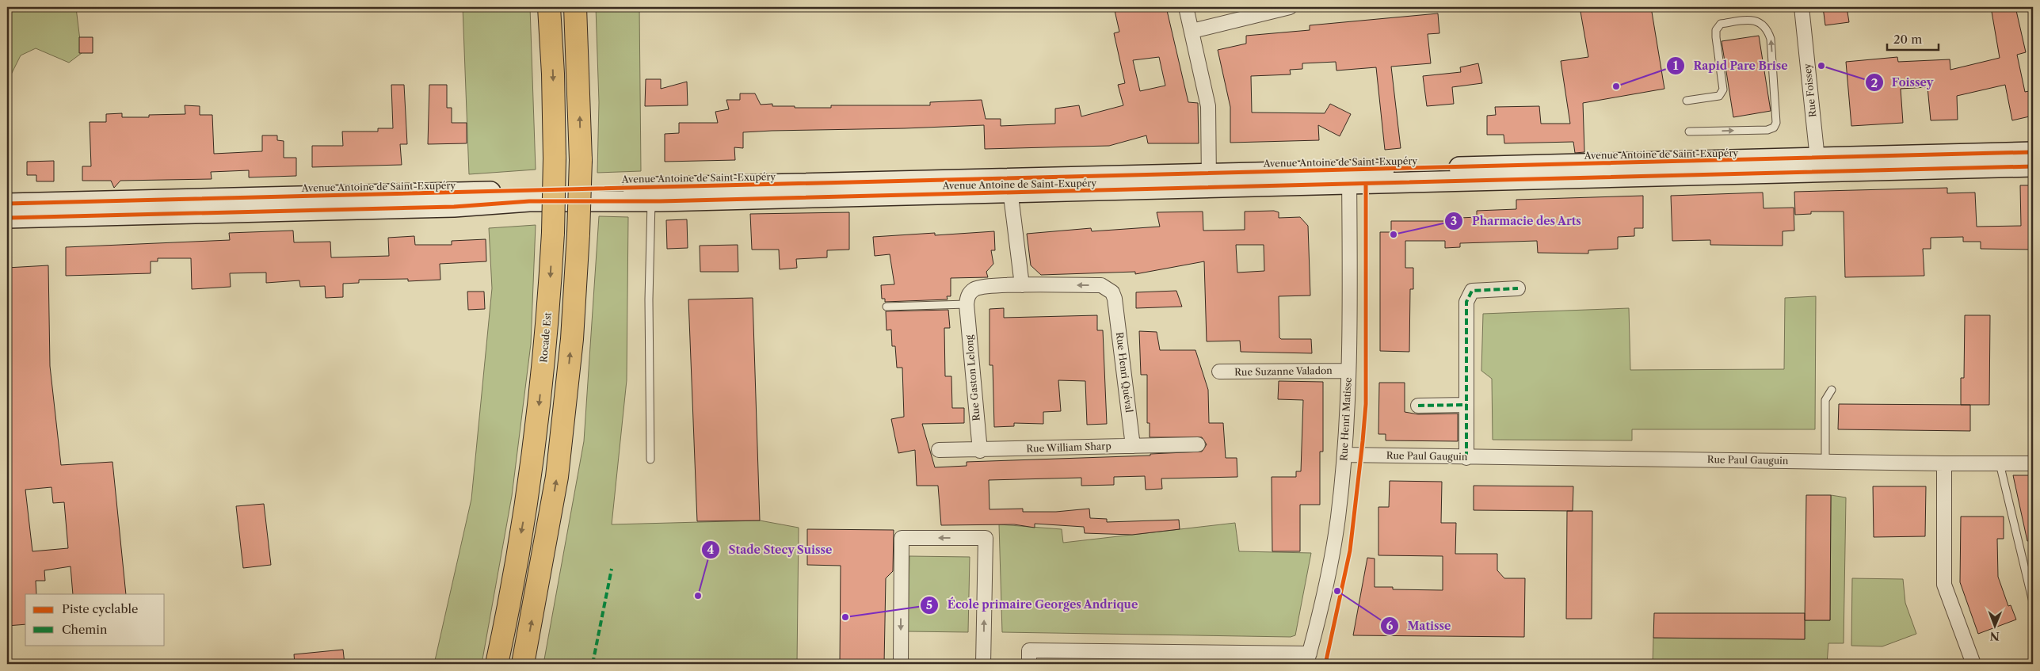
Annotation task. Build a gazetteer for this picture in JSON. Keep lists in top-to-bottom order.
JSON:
{
  "streets": {
    "highway": ["Rocade Est"],
    "main road": ["Avenue Antoine de Saint-Exupéry"],
    "street": [
      "Rue Foissey",
      "Rue Suzanne Valadon",
      "Rue Henri Quéval",
      "Rue Gaston Lelong",
      "Rue Henri Matisse",
      "Rue William Sharp",
      "Rue Paul Gauguin"
    ]
  },
  "crossings": [
    ["Rue Foissey", "Avenue Antoine de Saint-Exupéry"],
    ["Avenue Antoine de Saint-Exupéry", "Rue Henri Matisse"],
    ["Rue Suzanne Valadon", "Rue Henri Matisse"],
    ["Rue Henri Quéval", "Rue William Sharp"],
    ["Rue Gaston Lelong", "Rue William Sharp"],
    ["Rue Henri Matisse", "Rue Paul Gauguin"]
  ],
  "places": [
    "Foissey",
    "Rapid Pare Brise",
    "Pharmacie des Arts",
    "Matisse",
    "Stade Stecy Suisse",
    "École primaire Georges Andrique"
  ],
  "legend": ["Piste cyclable", "Chemin"],
  "scale_bar": "20 m",
  "north": "bottom"
}
